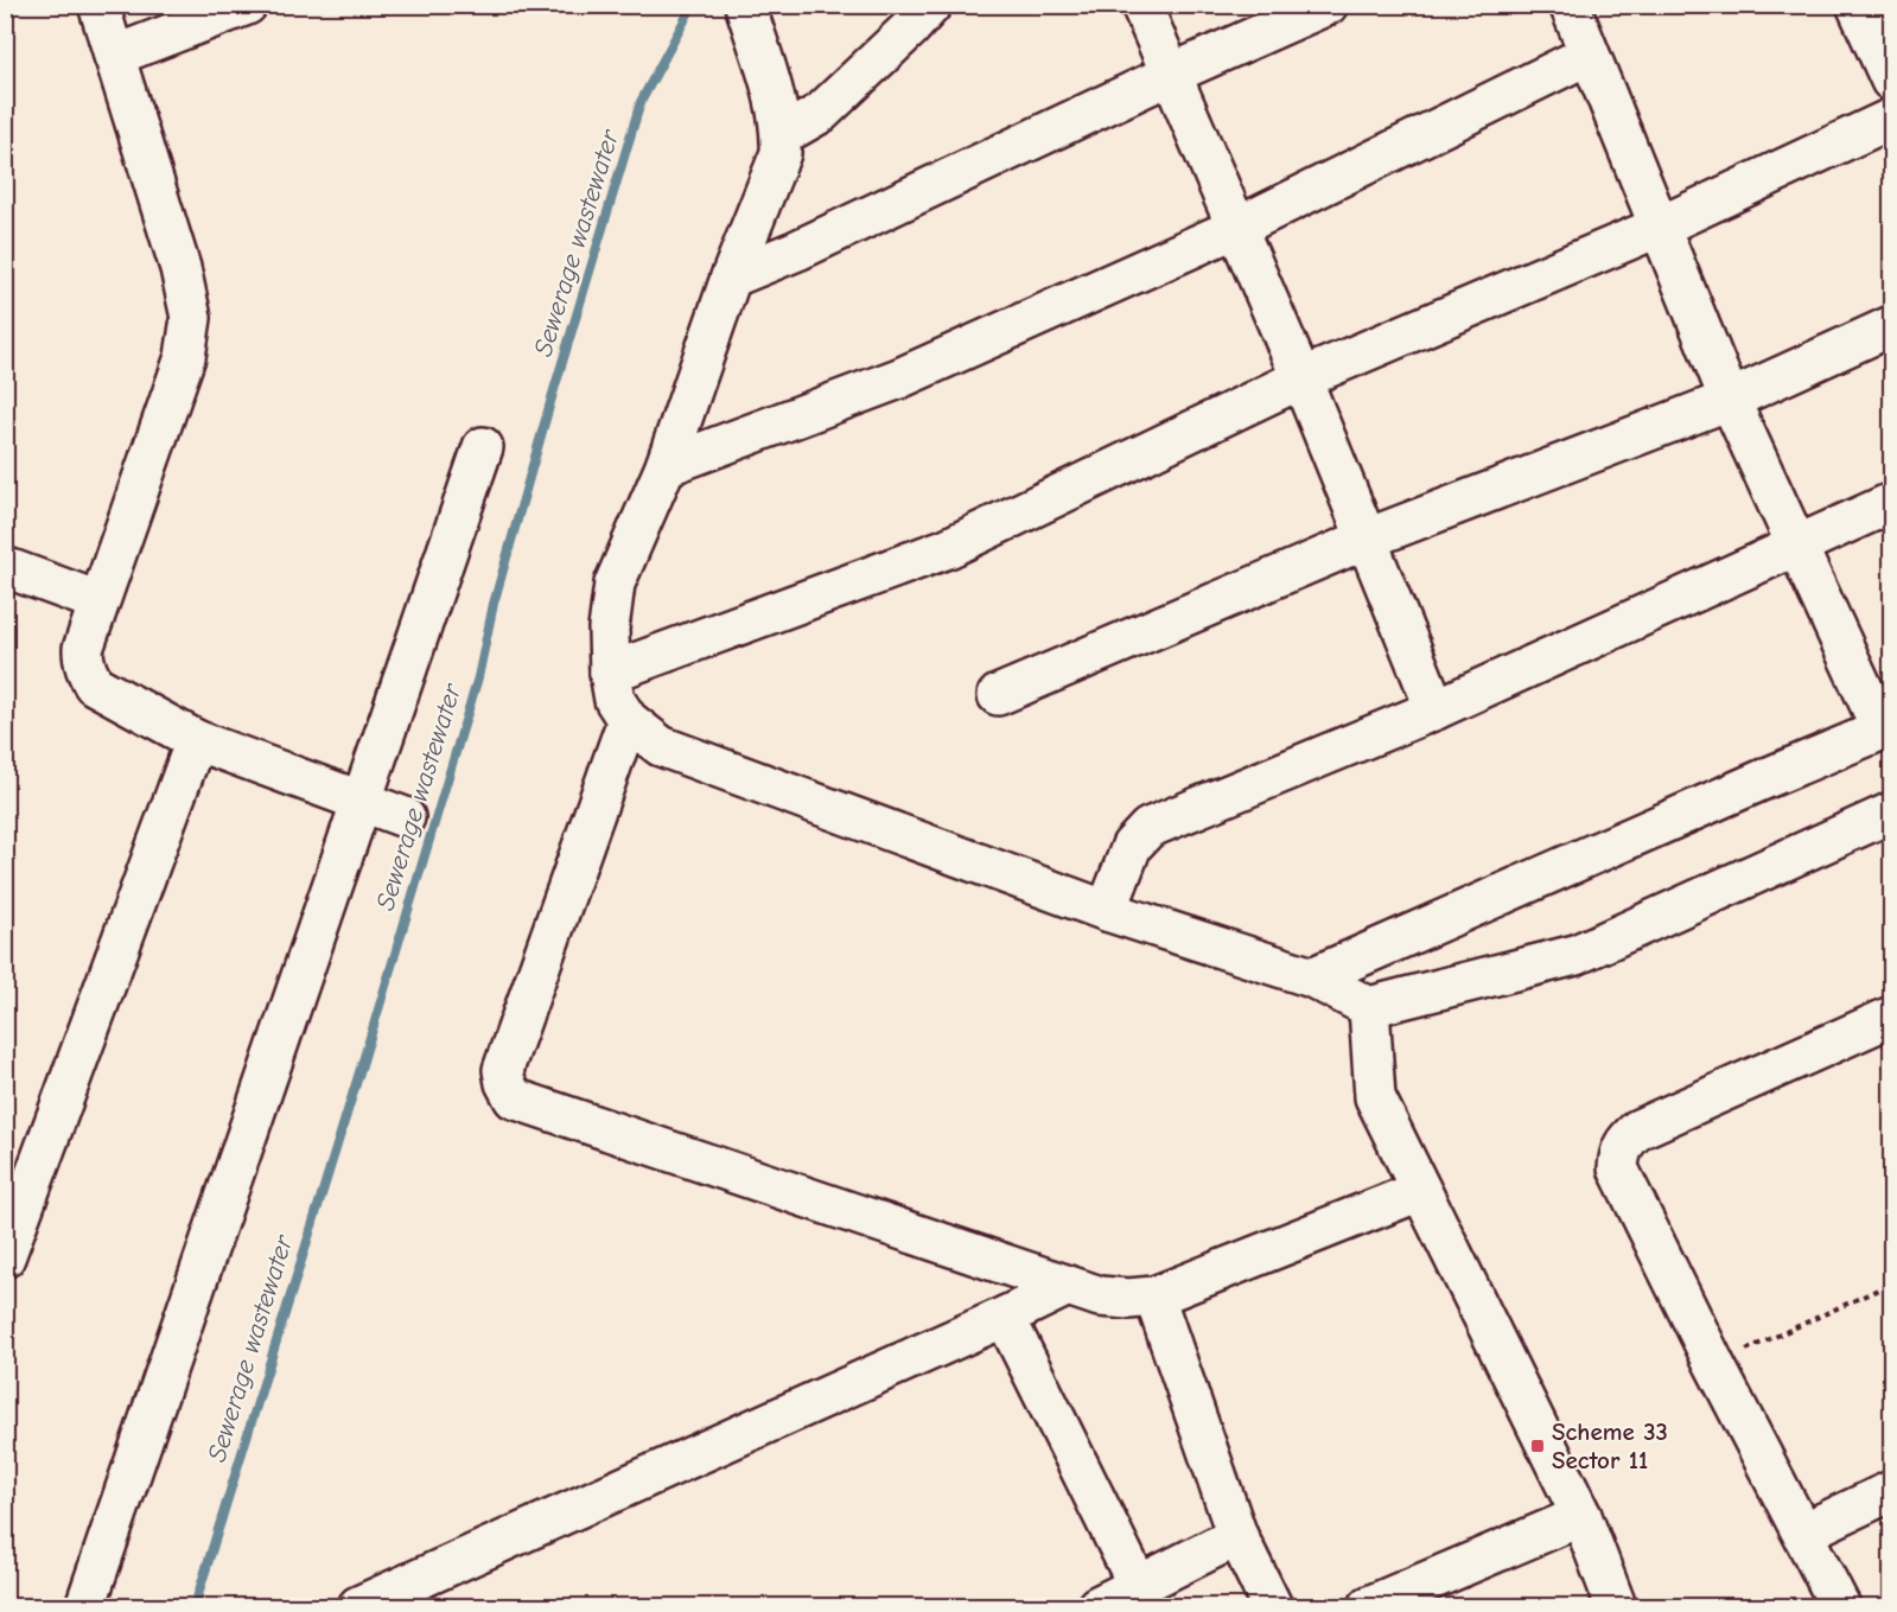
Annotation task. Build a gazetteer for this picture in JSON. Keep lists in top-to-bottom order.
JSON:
{
  "water": ["Sewerage wastewater"],
  "places": {
    "transit": ["Scheme 33 Sector 11"]
  }
}
